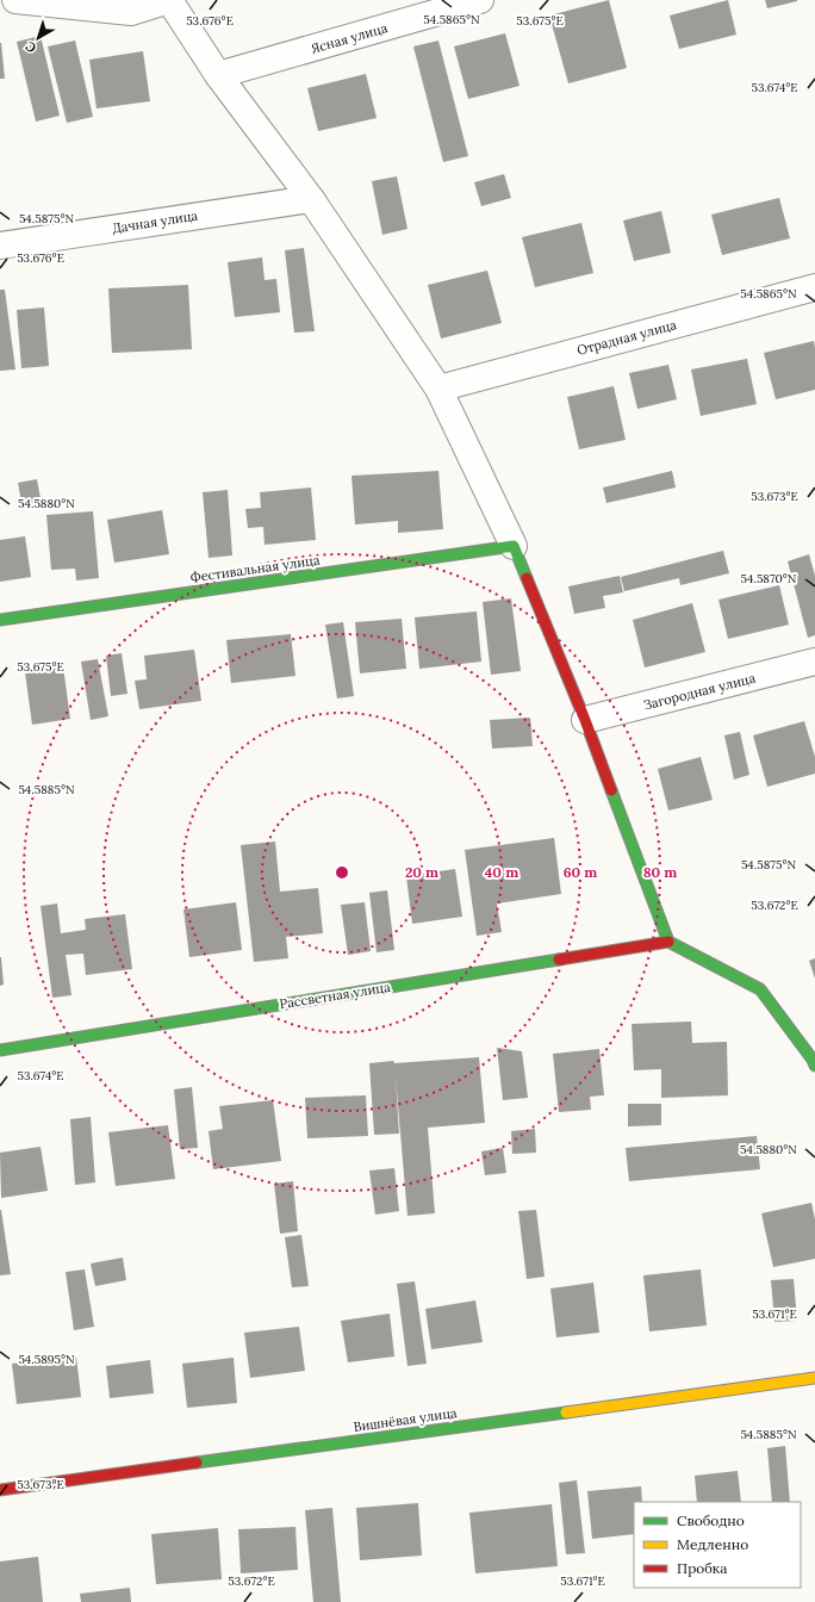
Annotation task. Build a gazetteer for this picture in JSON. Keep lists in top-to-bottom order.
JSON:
{
  "streets": {
    "street": [
      "Ясная улица",
      "Дачная улица",
      "Отрадная улица",
      "Фестивальная улица",
      "Загородная улица",
      "Рассветная улица",
      "Вишнёвая улица"
    ]
  },
  "legend": ["Свободно", "Медленно", "Пробка"],
  "north": "bottom left",
  "coordinates": [
    "54.5865°N",
    "53.676°E",
    "53.675°E",
    "53.674°E",
    "54.5875°N",
    "53.673°E",
    "54.5880°N",
    "54.5870°N",
    "54.5885°N",
    "53.672°E",
    "53.671°E",
    "54.5895°N"
  ],
  "rings": [
    "20 m",
    "40 m",
    "60 m",
    "80 m"
  ]
}
